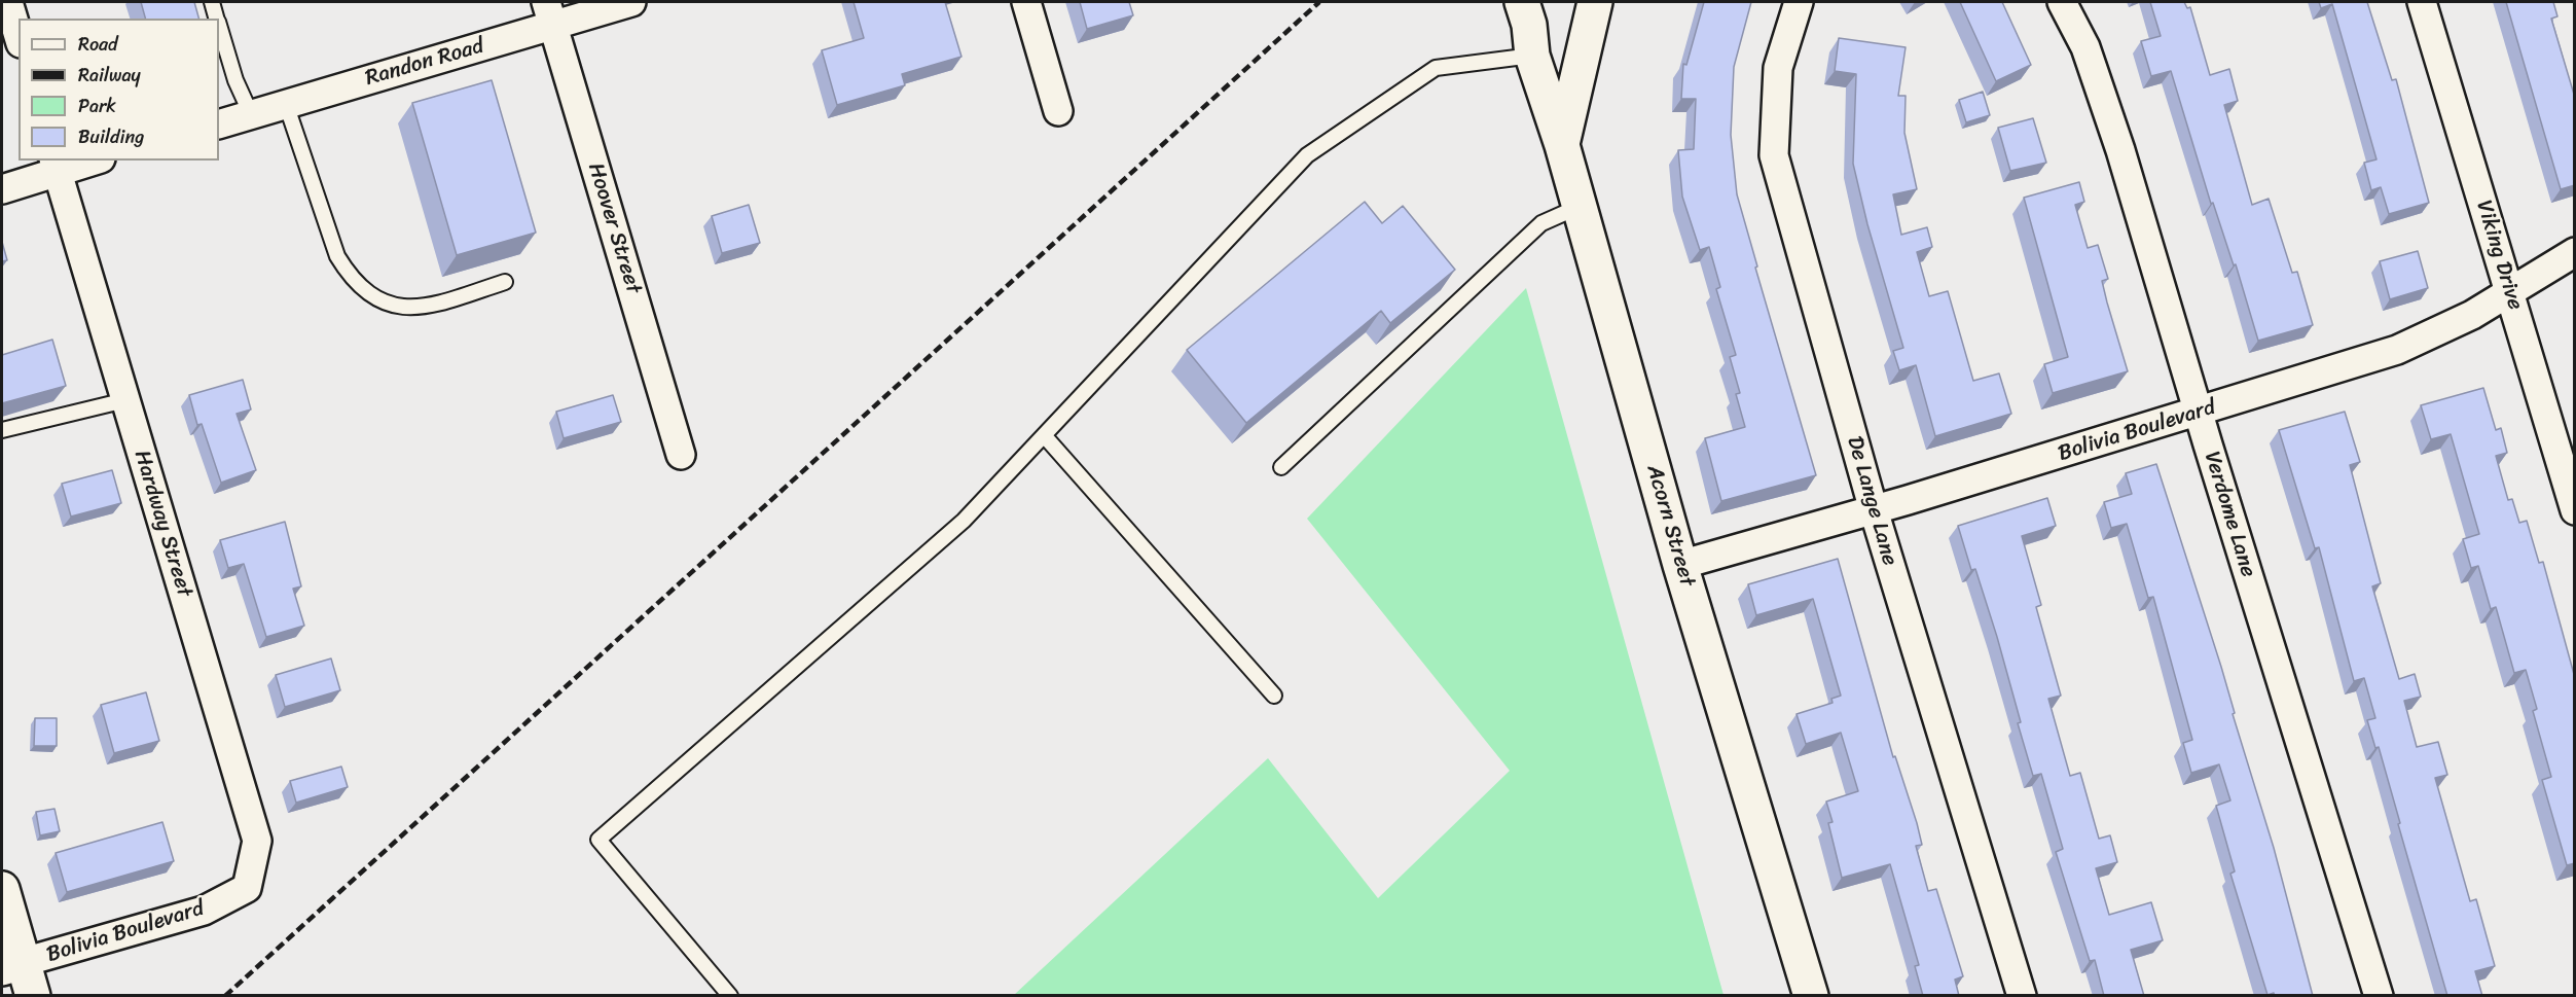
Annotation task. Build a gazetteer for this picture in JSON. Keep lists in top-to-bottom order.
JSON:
{
  "streets": {
    "street": [
      "Randon Road",
      "Hoover Street",
      "Viking Drive",
      "Bolivia Boulevard",
      "De Lange Lane",
      "Verdome Lane",
      "Hardway Street",
      "Acorn Street"
    ]
  },
  "crossings": [
    ["Randon Road", "Hoover Street"],
    ["Viking Drive", "Bolivia Boulevard"],
    ["Bolivia Boulevard", "De Lange Lane"],
    ["Bolivia Boulevard", "Verdome Lane"],
    ["Bolivia Boulevard", "Hardway Street"],
    ["Bolivia Boulevard", "Acorn Street"]
  ],
  "legend": [
    "Road",
    "Railway",
    "Park",
    "Building"
  ]
}
